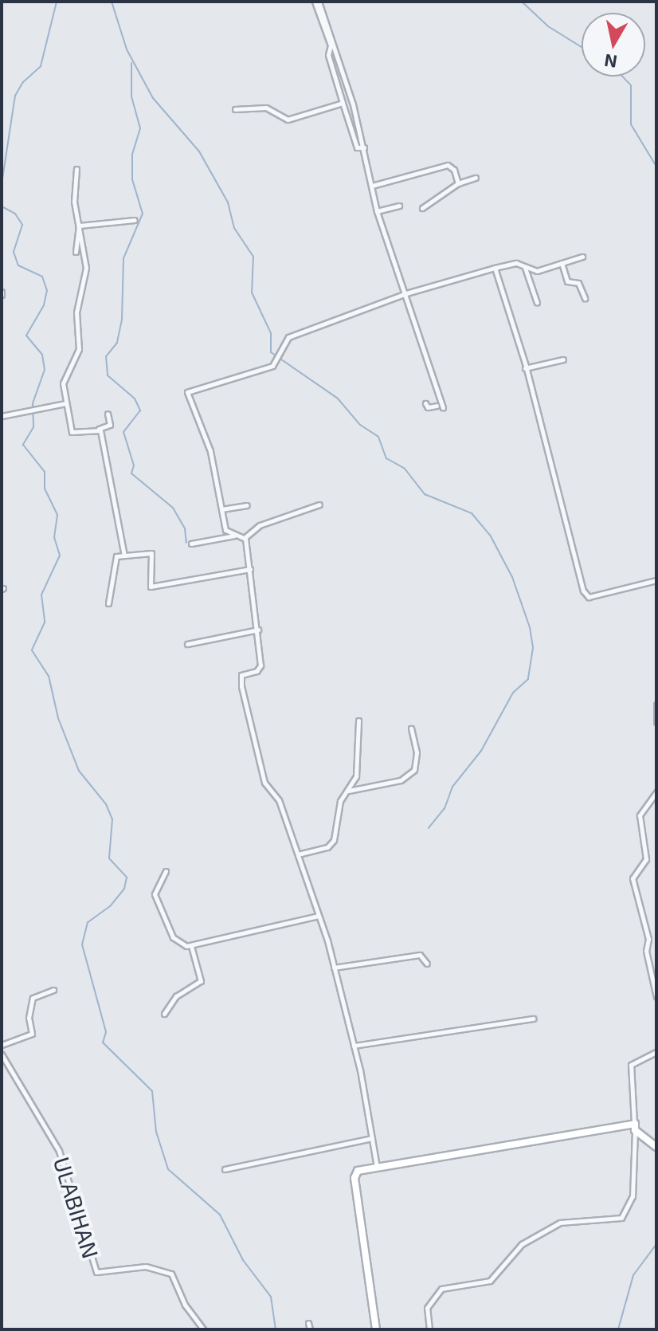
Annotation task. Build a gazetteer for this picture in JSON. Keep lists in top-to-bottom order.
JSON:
{
  "streets": {
    "street": ["ULABIHAN"]
  },
  "north": "bottom"
}
